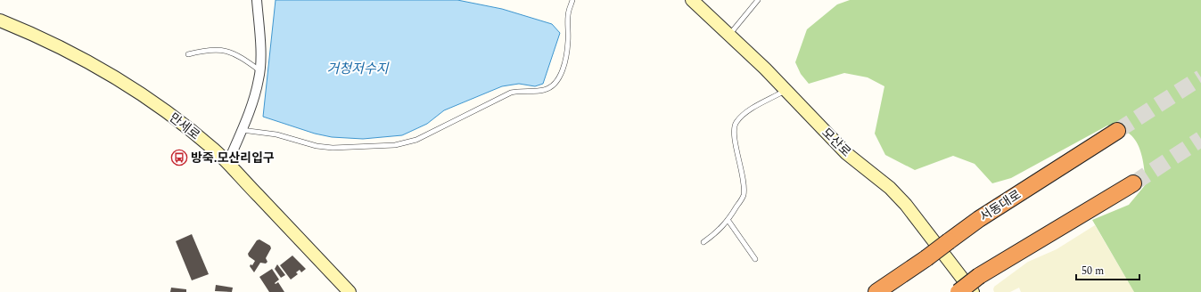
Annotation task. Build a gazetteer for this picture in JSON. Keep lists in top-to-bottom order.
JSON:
{
  "streets": {
    "highway": ["서동대로"],
    "main road": ["만세로", "모산로"]
  },
  "water": ["거청저수지"],
  "places": {
    "bus stop": ["방죽.모산리입구"]
  },
  "scale_bar": "50 m"
}
